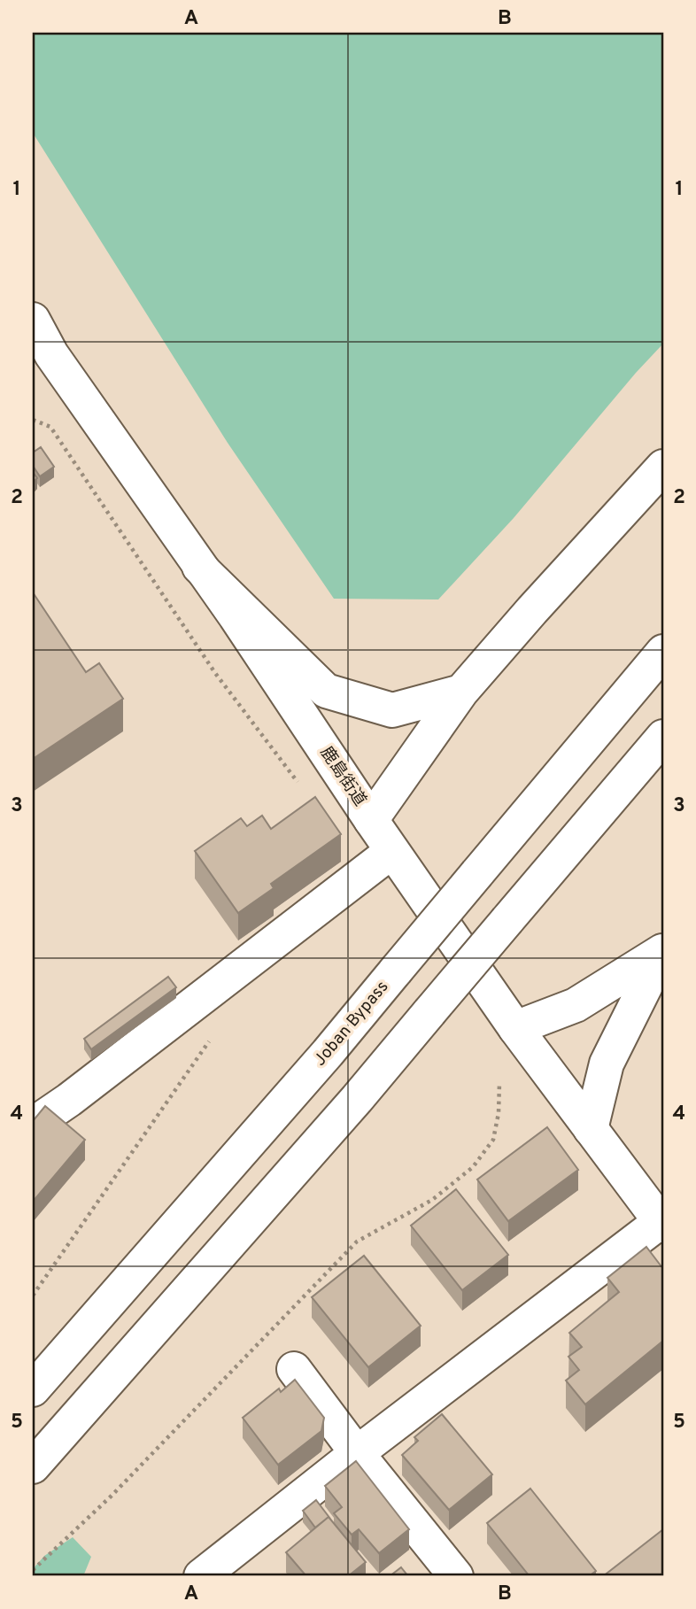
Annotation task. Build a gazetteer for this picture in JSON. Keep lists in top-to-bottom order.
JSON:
{
  "streets": {
    "main road": ["鹿島街道", "Joban Bypass"]
  },
  "grid": {
    "columns": ["A", "B"],
    "rows": [
      "1",
      "2",
      "3",
      "4",
      "5"
    ]
  }
}
